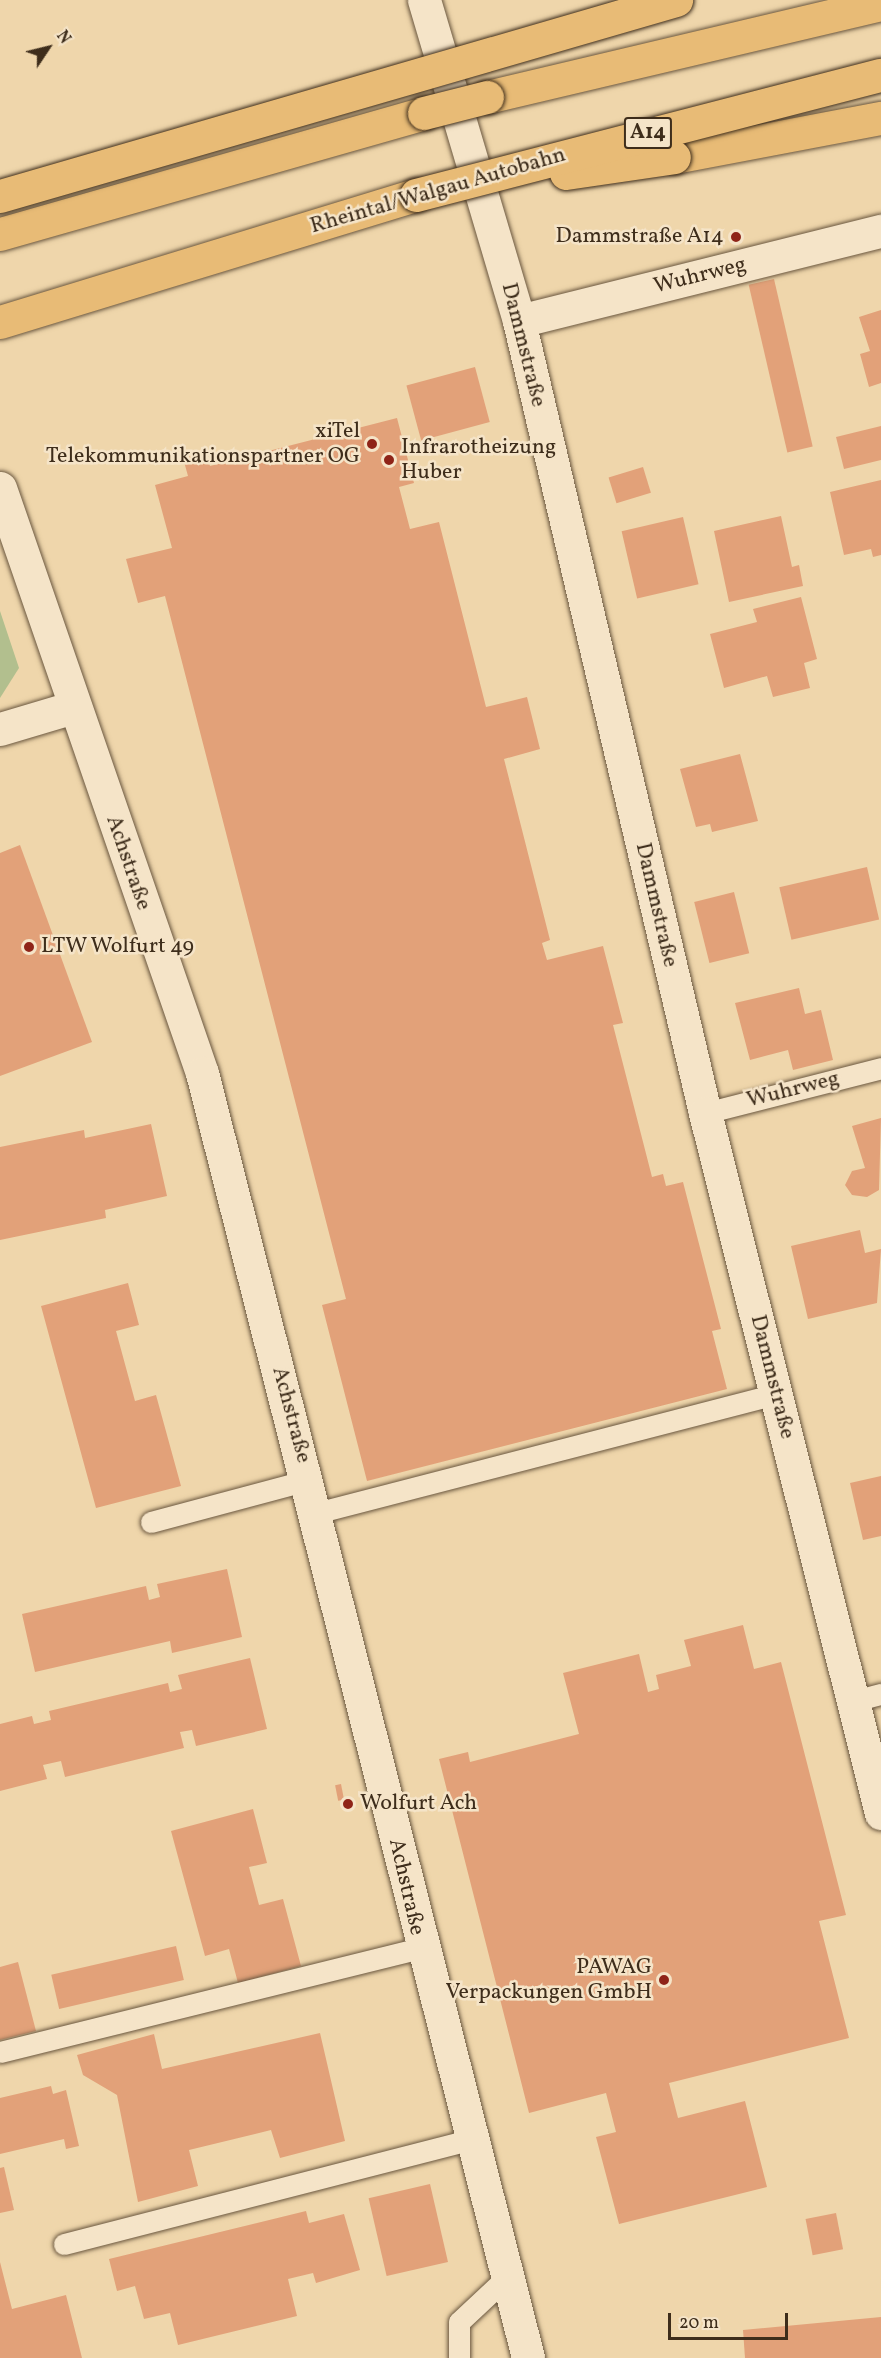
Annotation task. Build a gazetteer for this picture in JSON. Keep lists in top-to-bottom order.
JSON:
{
  "streets": {
    "highway": ["A14", "Rheintal/Walgau Autobahn"],
    "street": ["Wuhrweg", "Dammstraße", "Achstraße"]
  },
  "crossings": [
    ["Wuhrweg", "Dammstraße"]
  ],
  "places": [
    "Dammstraße A14",
    "xiTel Telekommunikationspartner OG",
    "Infrarotheizung Huber",
    "LTW Wolfurt 49",
    "Wolfurt Ach",
    "PAWAG Verpackungen GmbH"
  ],
  "scale_bar": "20 m",
  "north": "top right"
}
